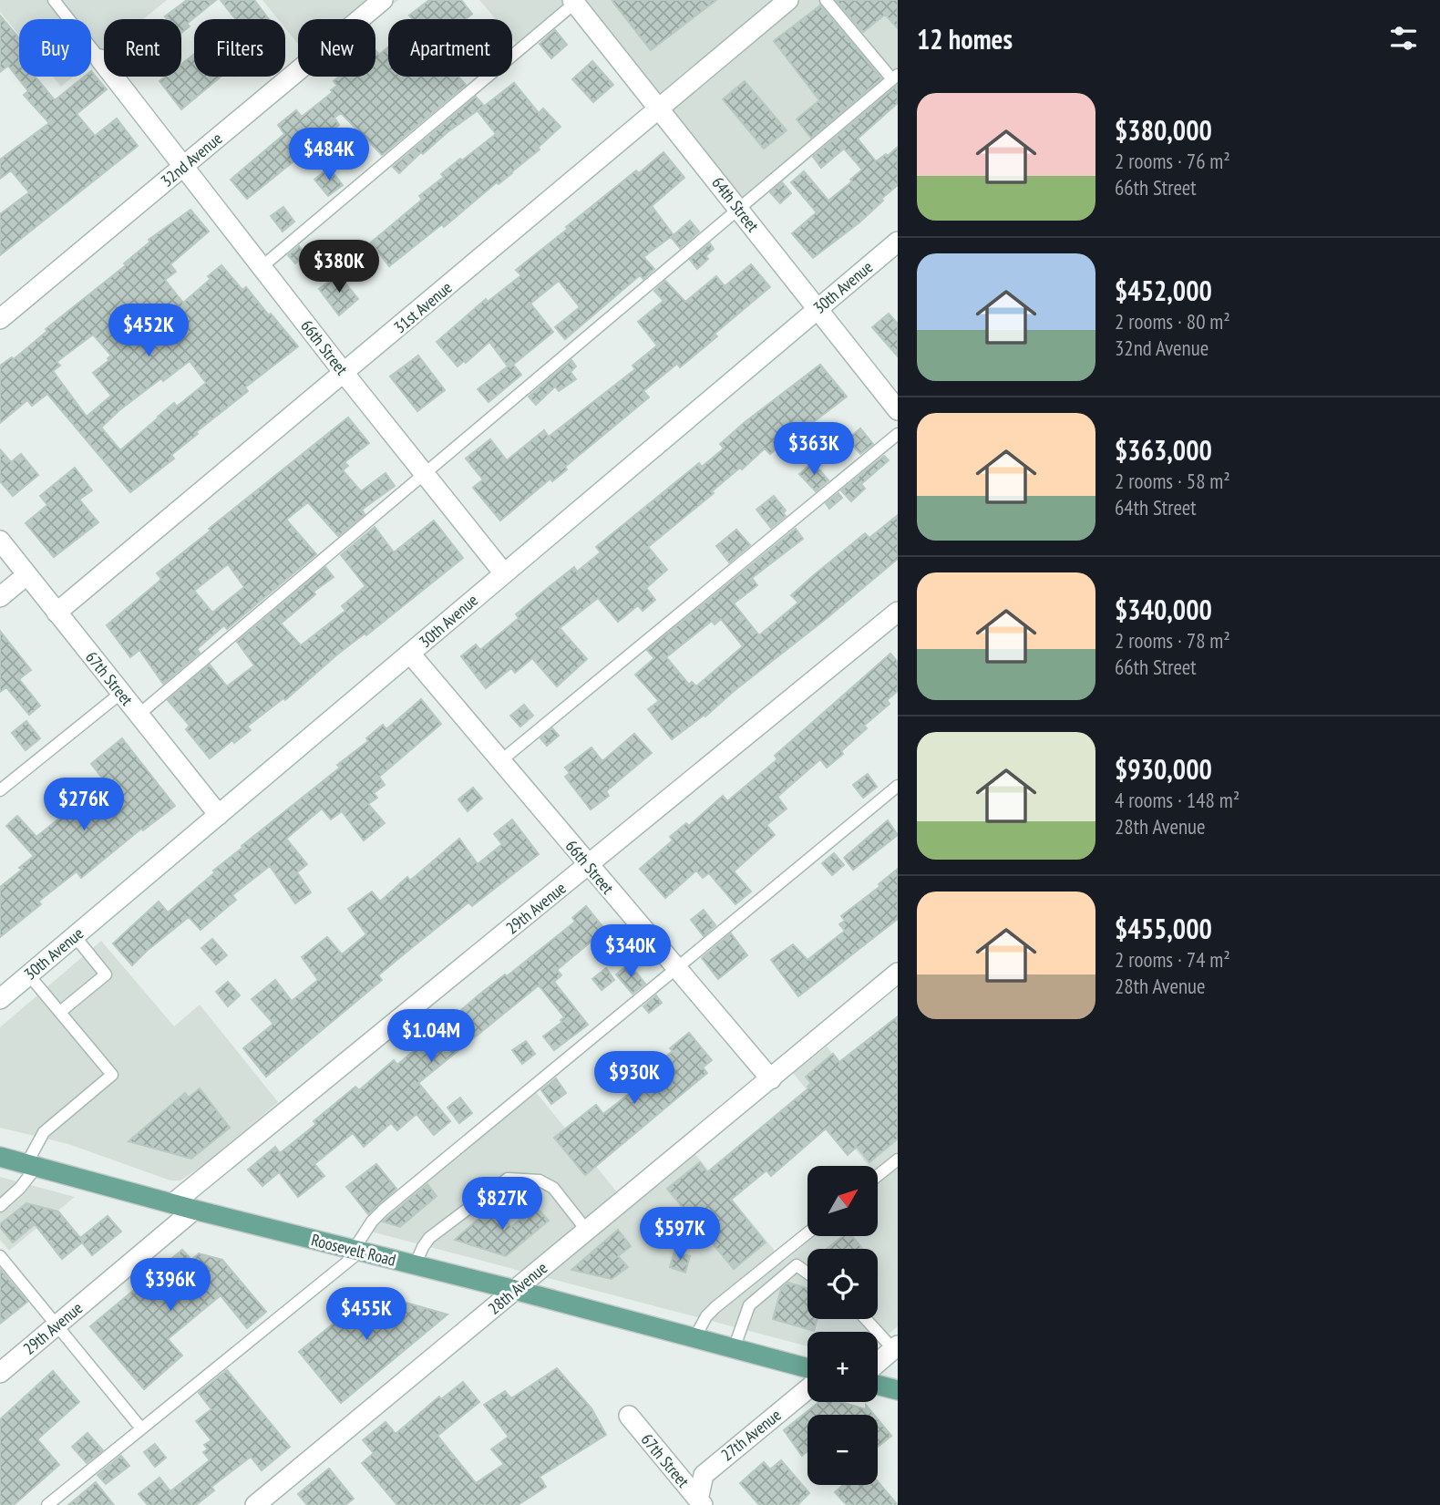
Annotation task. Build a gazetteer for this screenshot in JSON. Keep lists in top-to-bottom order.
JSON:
{
  "streets": {
    "main road": ["Roosevelt Road"],
    "street": [
      "32nd Avenue",
      "64th Street",
      "30th Avenue",
      "31st Avenue",
      "66th Street",
      "67th Street",
      "29th Avenue",
      "28th Avenue",
      "27th Avenue"
    ]
  },
  "crossings": [
    ["32nd Avenue", "66th Street"],
    ["64th Street", "30th Avenue"],
    ["64th Street", "31st Avenue"],
    ["30th Avenue", "66th Street"],
    ["30th Avenue", "67th Street"],
    ["31st Avenue", "66th Street"],
    ["31st Avenue", "67th Street"],
    ["66th Street", "29th Avenue"],
    ["66th Street", "28th Avenue"],
    ["67th Street", "27th Avenue"],
    ["29th Avenue", "Roosevelt Road"],
    ["Roosevelt Road", "28th Avenue"]
  ],
  "north": "top right",
  "page": {
    "heading": "12 homes",
    "chip": [
      "Buy",
      "Rent",
      "Filters",
      "New",
      "Apartment"
    ],
    "list": [
      {
        "name": "$380,000",
        "note": "2 rooms · 76 m² · 66th Street"
      },
      {
        "name": "$452,000",
        "note": "2 rooms · 80 m² · 32nd Avenue"
      },
      {
        "name": "$363,000",
        "note": "2 rooms · 58 m² · 64th Street"
      },
      {
        "name": "$340,000",
        "note": "2 rooms · 78 m² · 66th Street"
      },
      {
        "name": "$930,000",
        "note": "4 rooms · 148 m² · 28th Avenue"
      },
      {
        "name": "$455,000",
        "note": "2 rooms · 74 m² · 28th Avenue"
      }
    ],
    "price": [
      "$484K",
      "$380K",
      "$452K",
      "$363K",
      "$276K",
      "$340K",
      "$1.04M",
      "$930K",
      "$827K",
      "$597K",
      "$396K",
      "$455K"
    ],
    "map_buttons": ["+", "−"]
  }
}
